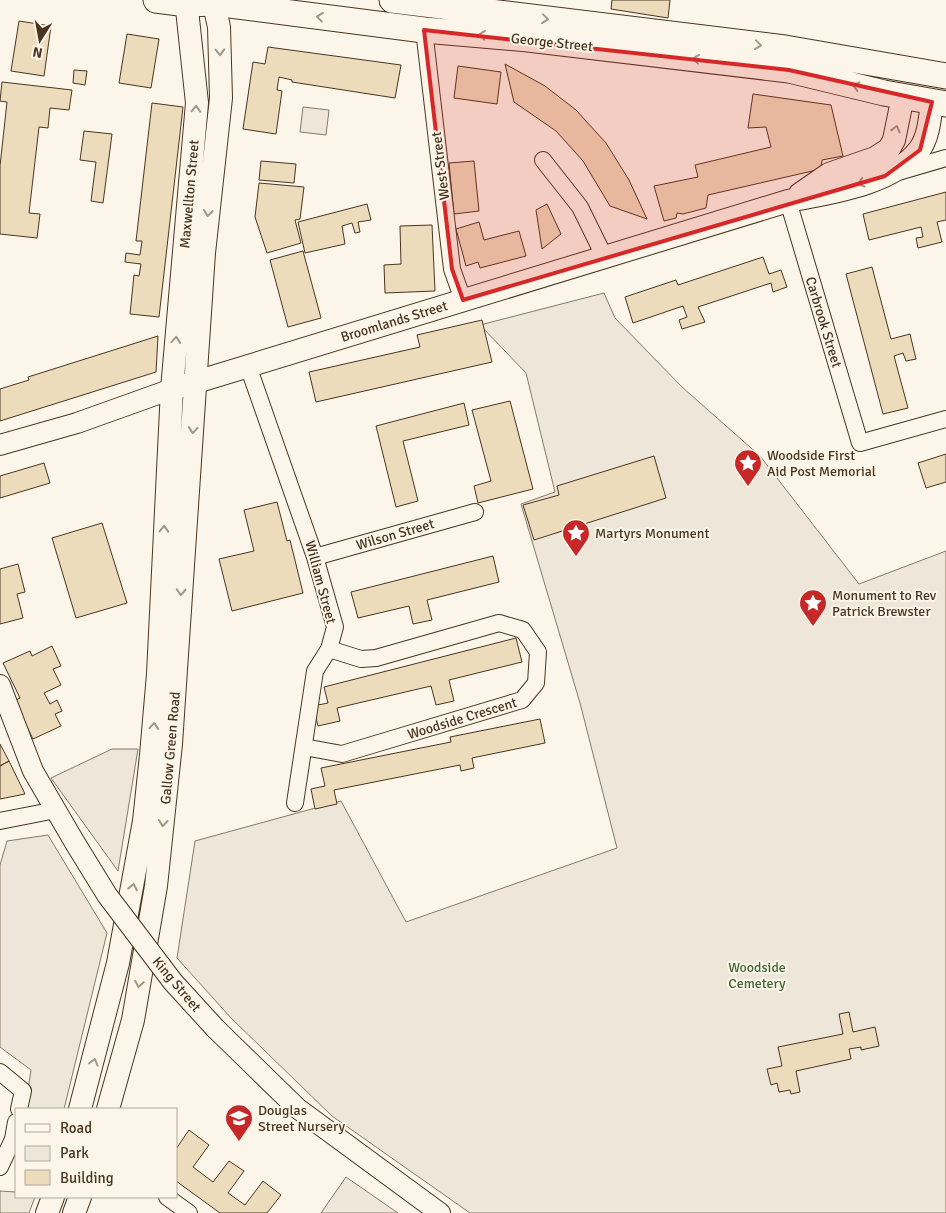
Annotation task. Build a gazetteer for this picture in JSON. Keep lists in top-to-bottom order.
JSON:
{
  "streets": {
    "main road": [
      "George Street",
      "Maxwellton Street",
      "Broomlands Street",
      "Gallow Green Road"
    ],
    "street": [
      "West Street",
      "Carbrook Street",
      "Wilson Street",
      "William Street",
      "Woodside Crescent",
      "King Street"
    ]
  },
  "crossings": [
    ["George Street", "West Street"],
    ["George Street", "Maxwellton Street"],
    ["George Street", "Broomlands Street"],
    ["West Street", "Broomlands Street"],
    ["Maxwellton Street", "Broomlands Street"],
    ["Maxwellton Street", "Gallow Green Road"],
    ["Broomlands Street", "Carbrook Street"],
    ["Broomlands Street", "William Street"],
    ["Broomlands Street", "Gallow Green Road"],
    ["Wilson Street", "William Street"],
    ["William Street", "Woodside Crescent"]
  ],
  "parks": ["Woodside Cemetery"],
  "places": {
    "place": ["Woodside First Aid Post Memorial", "Martyrs Monument", "Monument to Rev Patrick Brewster"],
    "school or university": ["Douglas Street Nursery"]
  },
  "legend": ["Road", "Park", "Building"],
  "north": "bottom"
}
